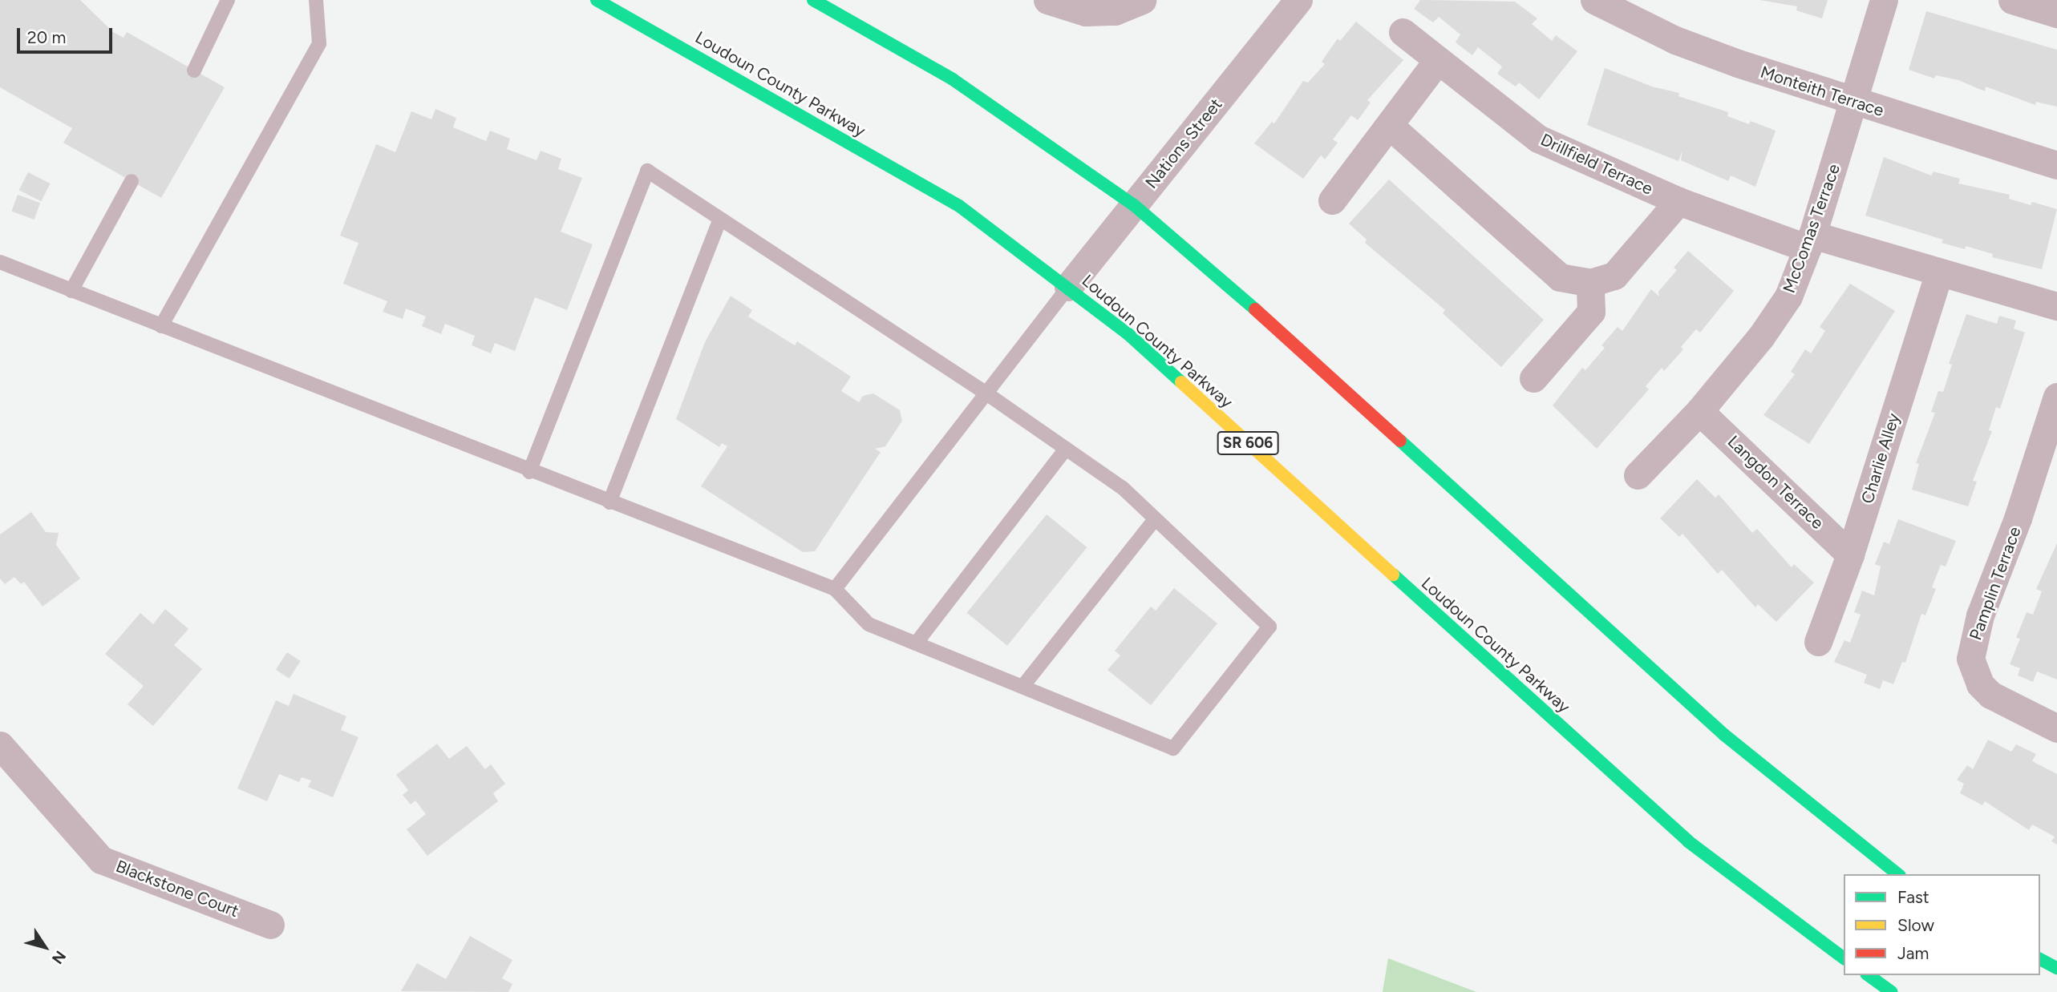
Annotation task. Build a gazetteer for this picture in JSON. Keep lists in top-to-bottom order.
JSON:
{
  "streets": {
    "main road": ["Loudoun County Parkway", "SR 606"],
    "street": [
      "Monteith Terrace",
      "Nations Street",
      "Drillfield Terrace",
      "McComas Terrace",
      "Charlie Alley",
      "Langdon Terrace",
      "Pamplin Terrace",
      "Blackstone Court"
    ]
  },
  "crossings": [
    ["Loudoun County Parkway", "Nations Street"],
    ["Monteith Terrace", "McComas Terrace"],
    ["Drillfield Terrace", "McComas Terrace"],
    ["McComas Terrace", "Langdon Terrace"],
    ["Charlie Alley", "Langdon Terrace"]
  ],
  "legend": ["Fast", "Slow", "Jam"],
  "scale_bar": "20 m",
  "north": "bottom right"
}
